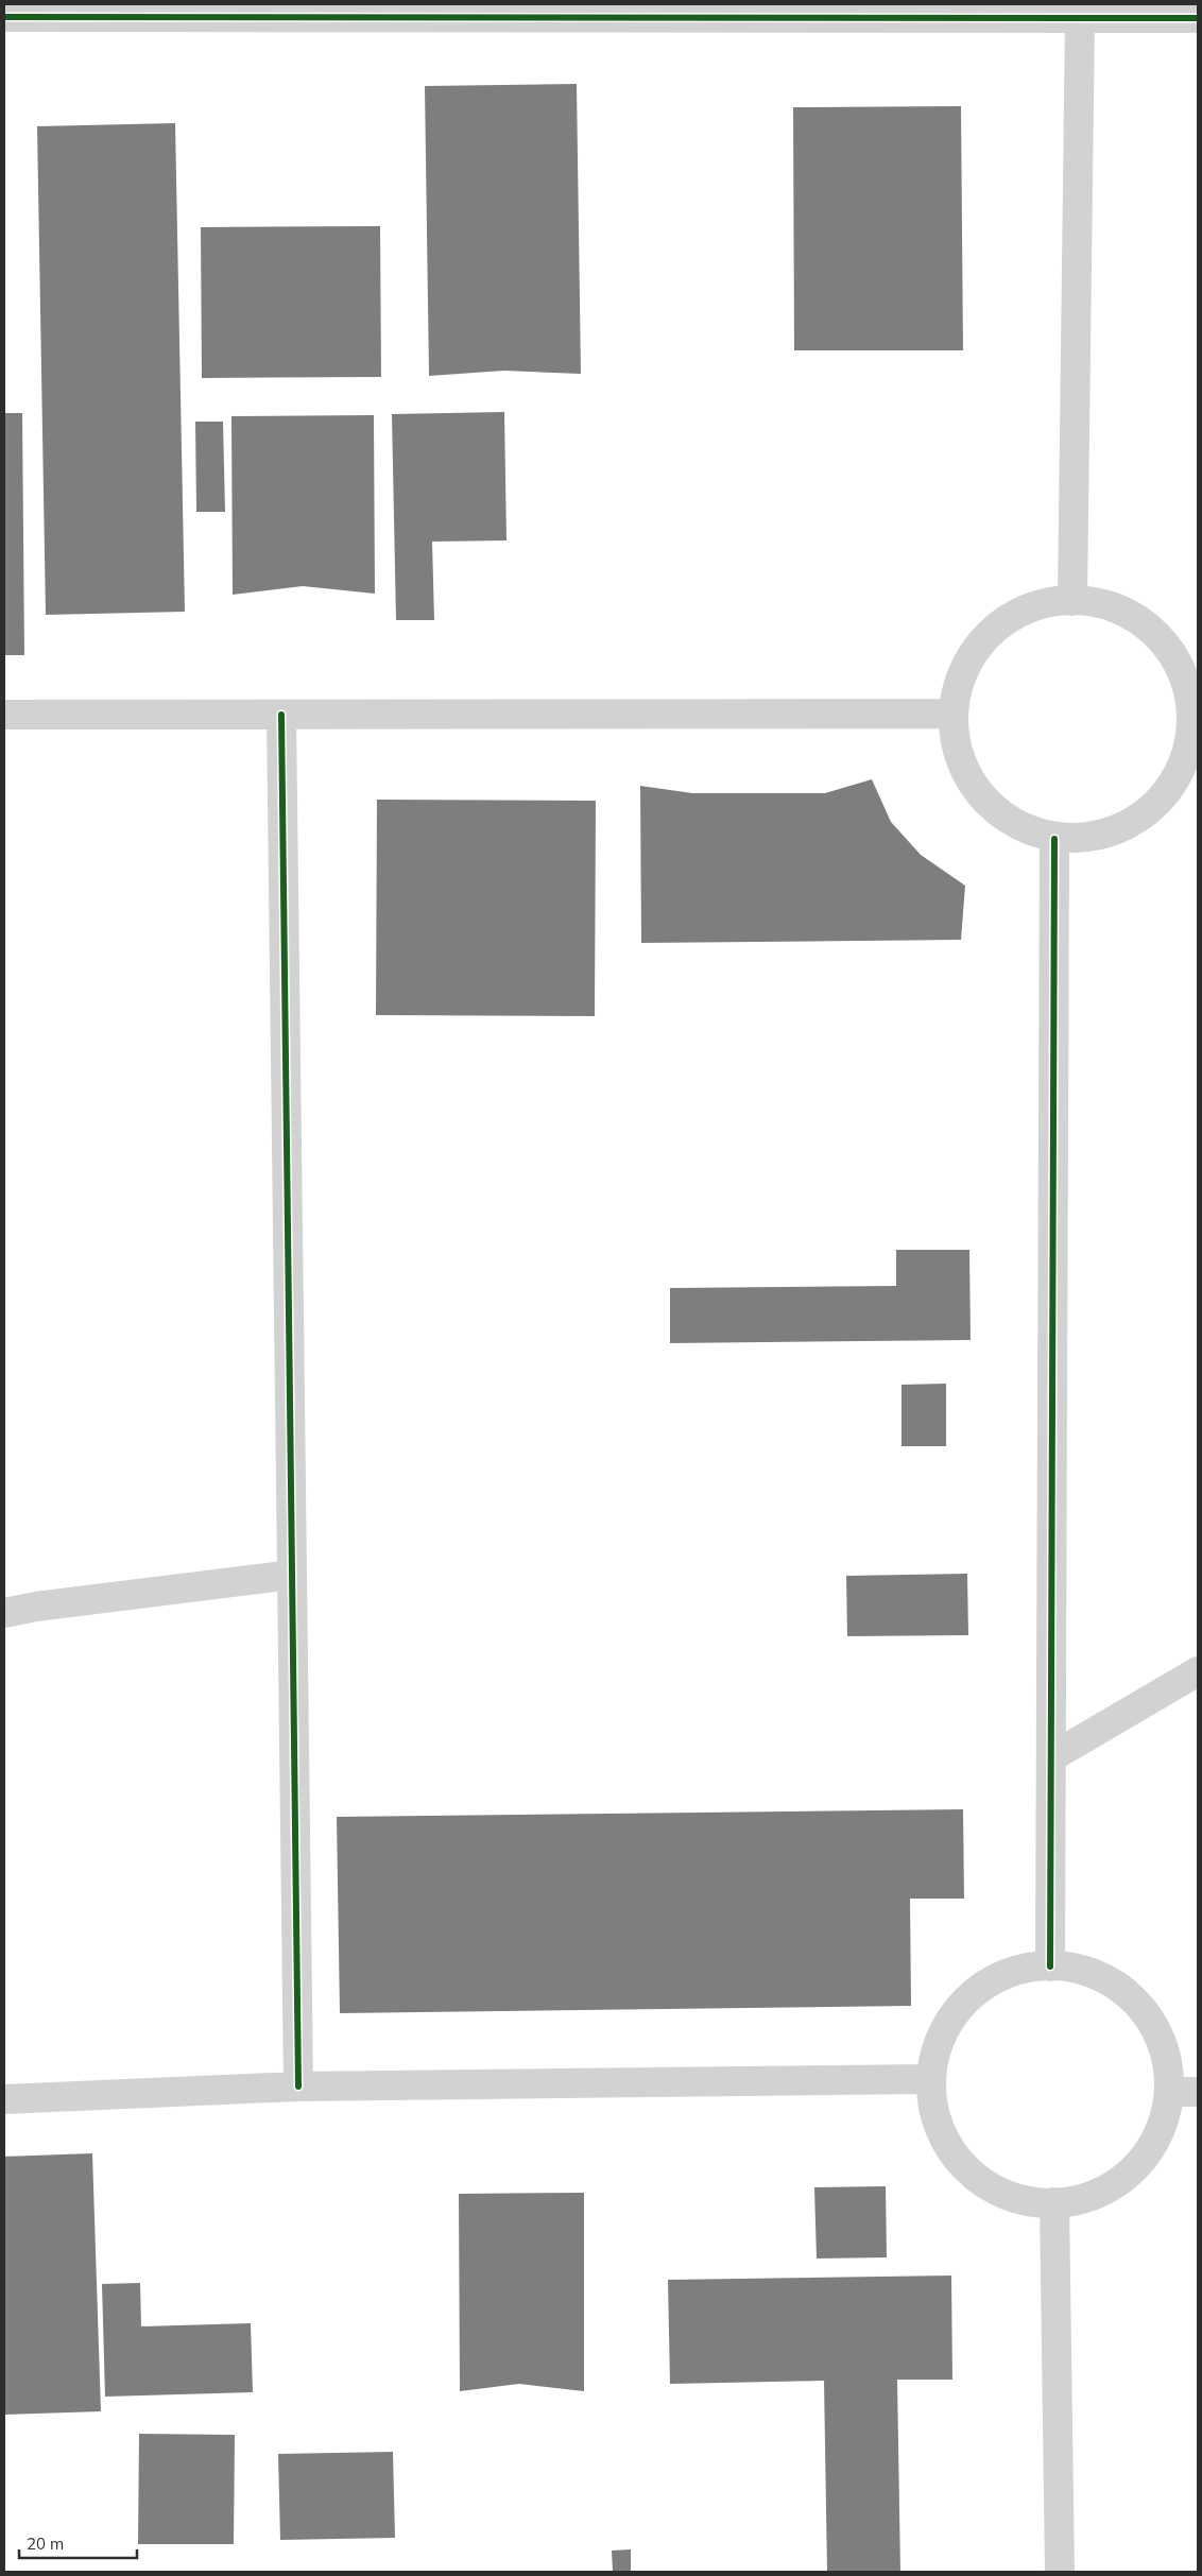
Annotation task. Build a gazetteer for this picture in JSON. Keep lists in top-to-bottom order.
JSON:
{
  "scale_bar": "20 m"
}
